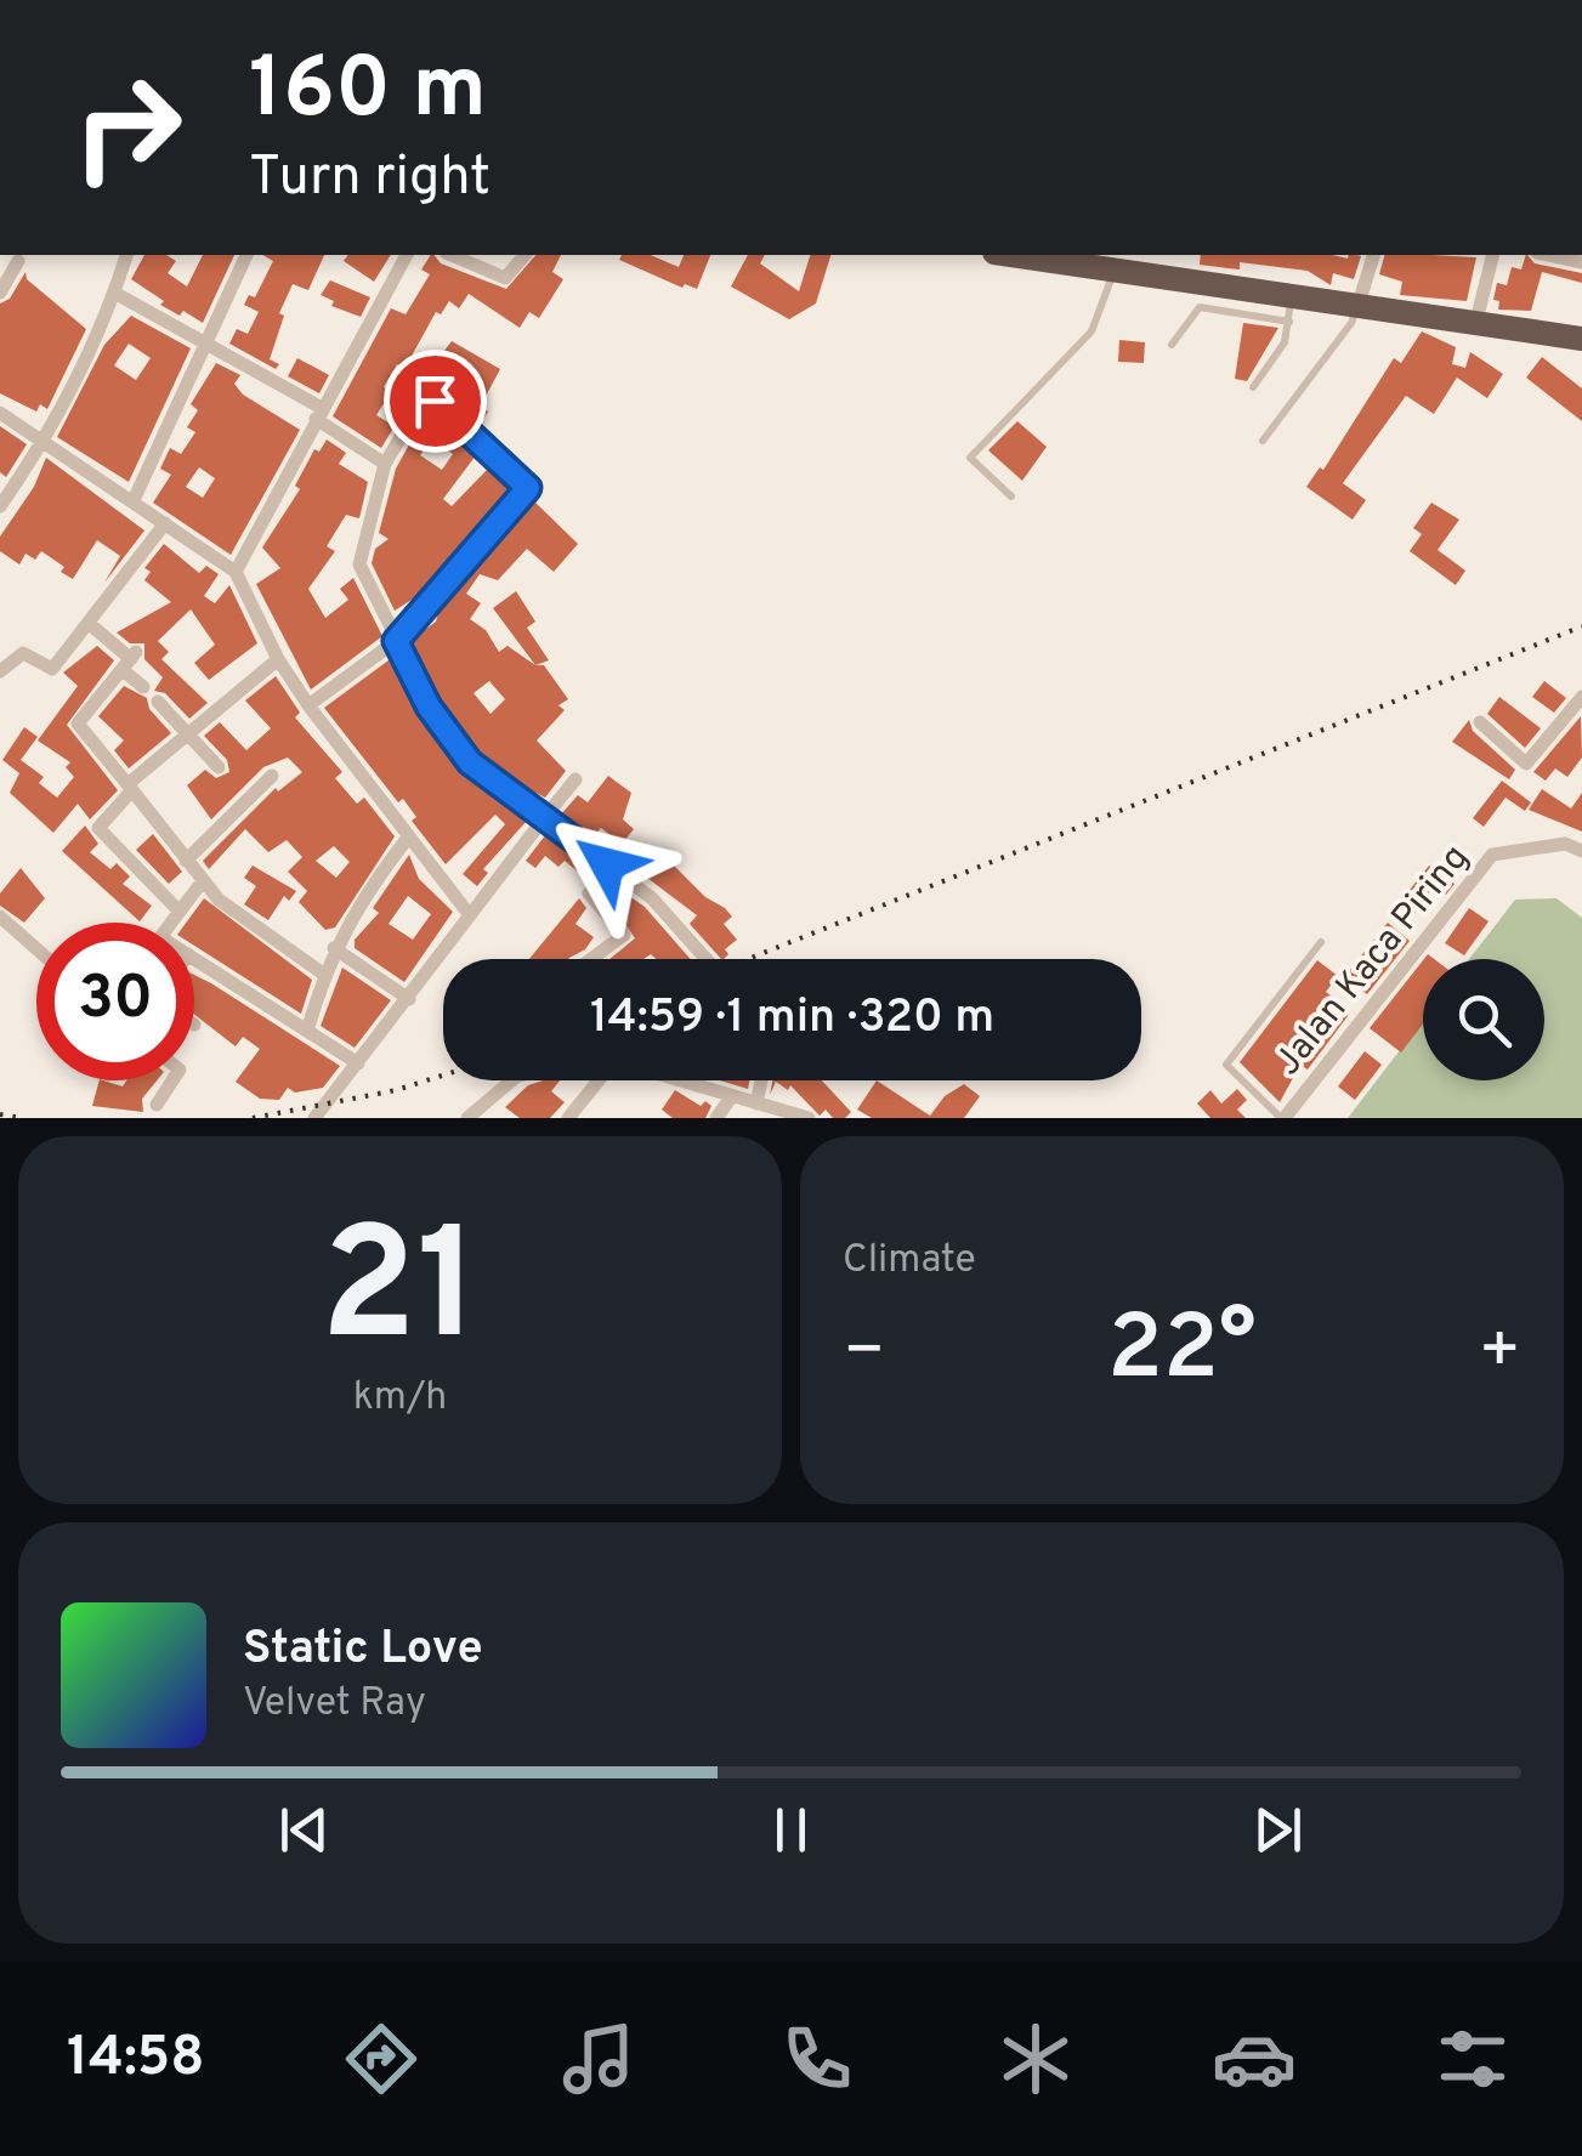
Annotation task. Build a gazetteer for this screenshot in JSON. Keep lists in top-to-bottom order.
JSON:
{
  "streets": {
    "street": ["Jalan Kaca Piring"]
  },
  "page": {
    "turn": ["160 m", "Turn right"],
    "limit": "30",
    "trip": "14:59 · 1 min · 320 m",
    "tile": [
      ["21", "km/h"],
      "Climate"
    ],
    "heat": ["−", "22°", "+"],
    "song": ["Static Love", "Velvet Ray"],
    "tabs": "14:58"
  }
}
